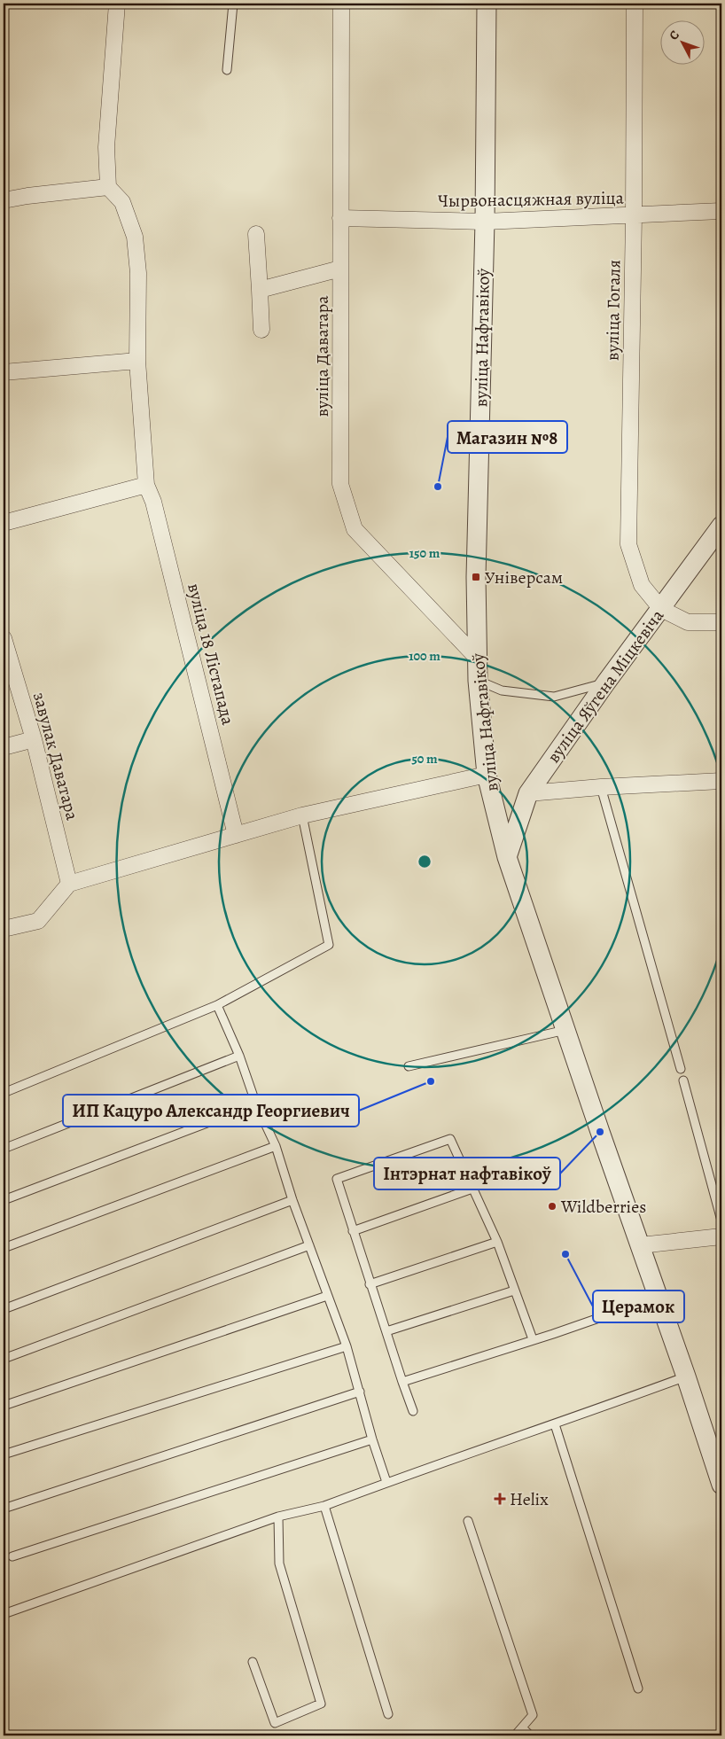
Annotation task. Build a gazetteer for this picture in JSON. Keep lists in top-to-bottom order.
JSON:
{
  "streets": {
    "street": [
      "Чырвонасцяжная вуліца",
      "вуліца Гогаля",
      "вуліца Нафтавікоў",
      "вуліца Даватара",
      "вуліца 18 Лістапада",
      "вуліца Яўгена Міцкевіча",
      "завулак Даватара"
    ]
  },
  "crossings": [
    ["Чырвонасцяжная вуліца", "вуліца Гогаля"],
    ["Чырвонасцяжная вуліца", "вуліца Нафтавікоў"],
    ["Чырвонасцяжная вуліца", "вуліца Даватара"],
    ["вуліца Гогаля", "вуліца Яўгена Міцкевіча"],
    ["вуліца Нафтавікоў", "вуліца Даватара"],
    ["вуліца Нафтавікоў", "вуліца Яўгена Міцкевіча"]
  ],
  "places": {
    "other": [
      "Магазин №8",
      "ИП Кацуро Александр Георгиевич",
      "Інтэрнат нафтавікоў",
      "Wildberries",
      "Церамок"
    ],
    "transit": ["Універсам"],
    "health": ["Helix"]
  },
  "north": "top left",
  "rings": ["150 m", "100 m", "50 m"]
}
